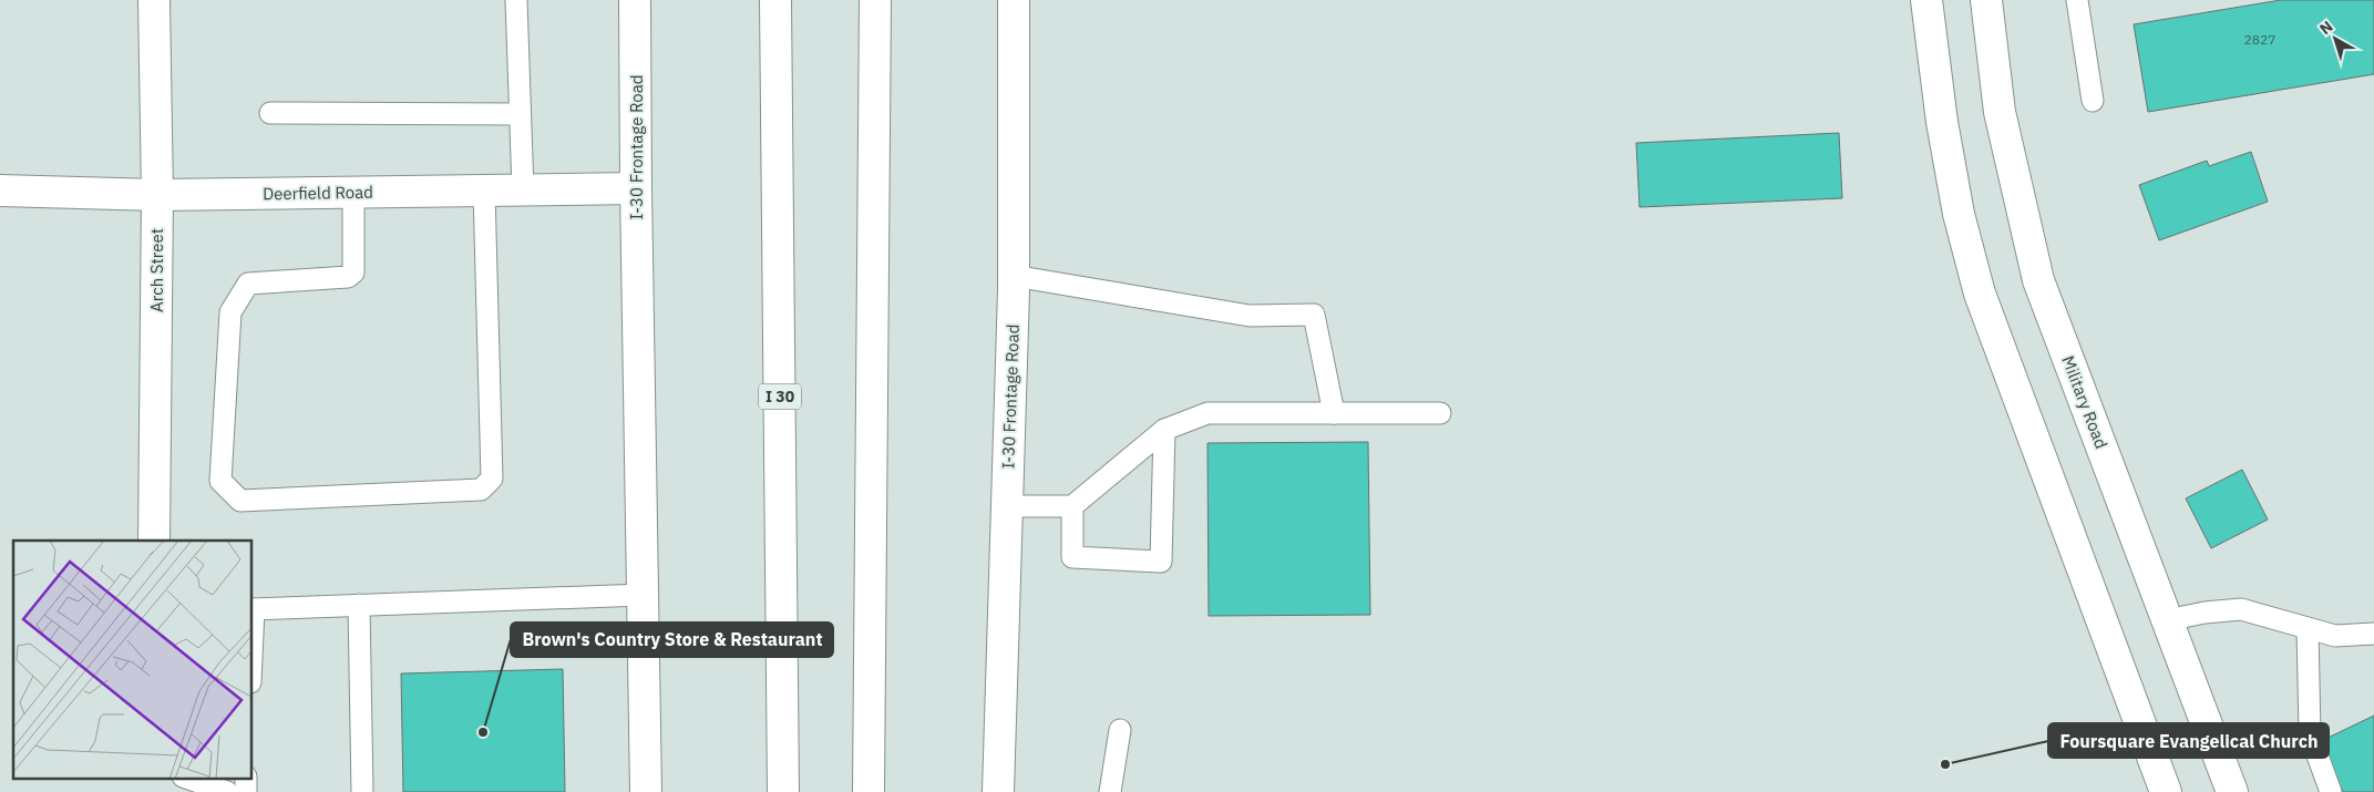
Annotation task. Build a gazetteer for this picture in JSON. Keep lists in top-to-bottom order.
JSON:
{
  "streets": {
    "main road": [
      "I-30 Frontage Road",
      "Deerfield Road",
      "Arch Street",
      "I 30",
      "Military Road"
    ]
  },
  "crossings": [
    ["I-30 Frontage Road", "Deerfield Road"],
    ["Deerfield Road", "Arch Street"]
  ],
  "places": ["Brown's Country Store & Restaurant", "Foursquare Evangelical Church"],
  "house_numbers": ["2827"],
  "north": "top left"
}
